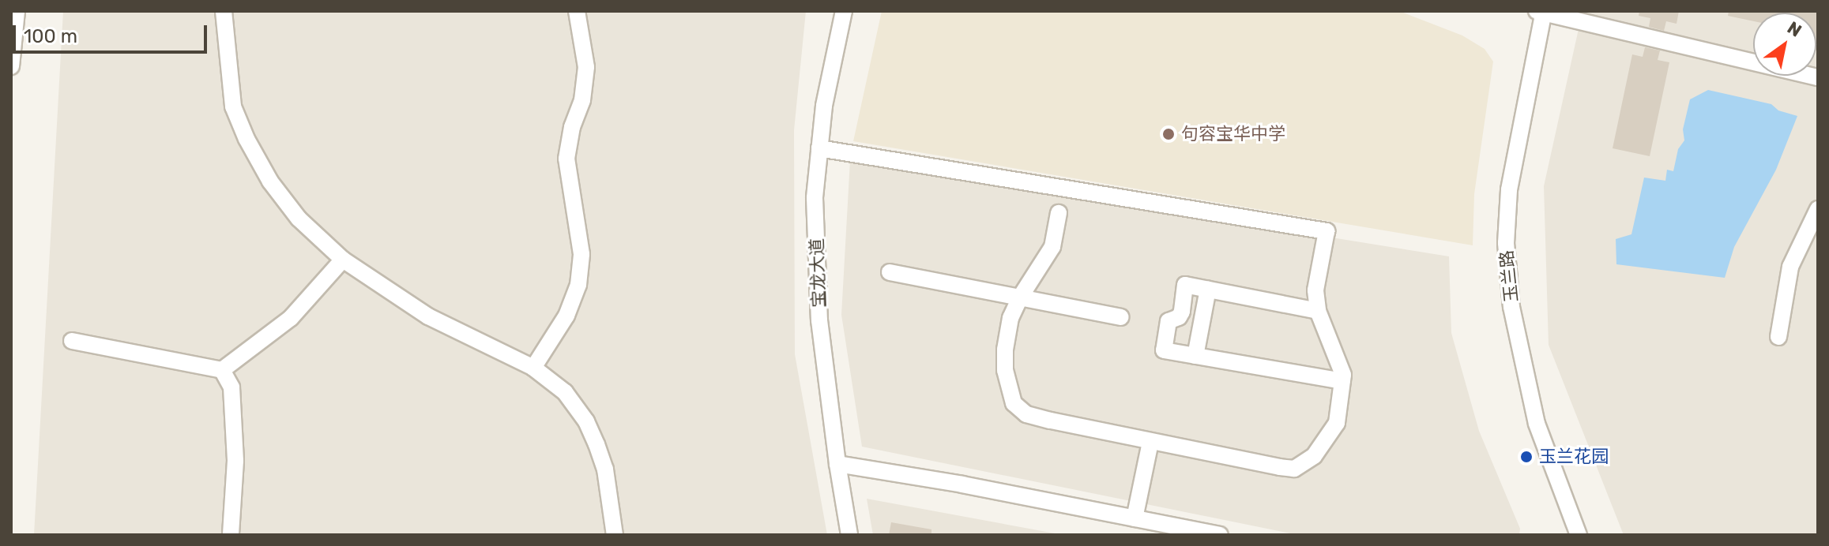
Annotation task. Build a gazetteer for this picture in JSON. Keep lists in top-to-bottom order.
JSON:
{
  "streets": {
    "street": ["宝龙大道", "玉兰路"]
  },
  "places": ["句容宝华中学", "玉兰花园"],
  "scale_bar": "100 m",
  "north": "top right"
}
